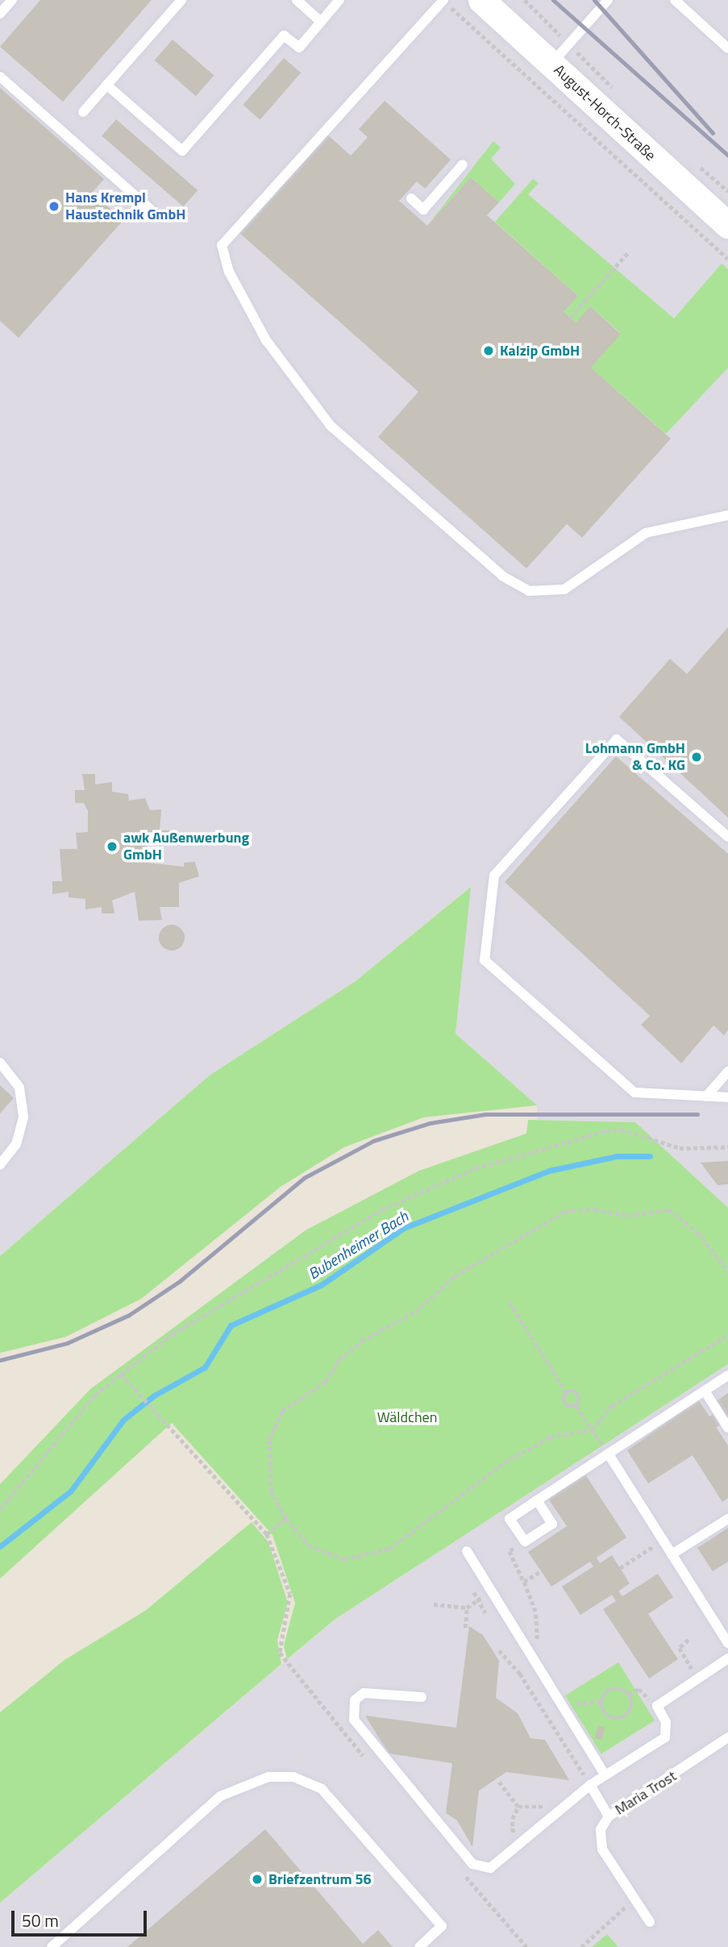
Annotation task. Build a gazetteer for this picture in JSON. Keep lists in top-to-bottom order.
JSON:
{
  "streets": {
    "main road": ["August-Horch-Straße"],
    "lane": ["Maria Trost"]
  },
  "water": ["Bubenheimer Bach"],
  "parks": ["Wäldchen"],
  "places": [
    "Hans Krempl Haustechnik GmbH",
    "Kalzip GmbH",
    "Lohmann GmbH & Co. KG",
    "awk Außenwerbung GmbH",
    "Briefzentrum 56"
  ],
  "scale_bar": "50 m"
}
